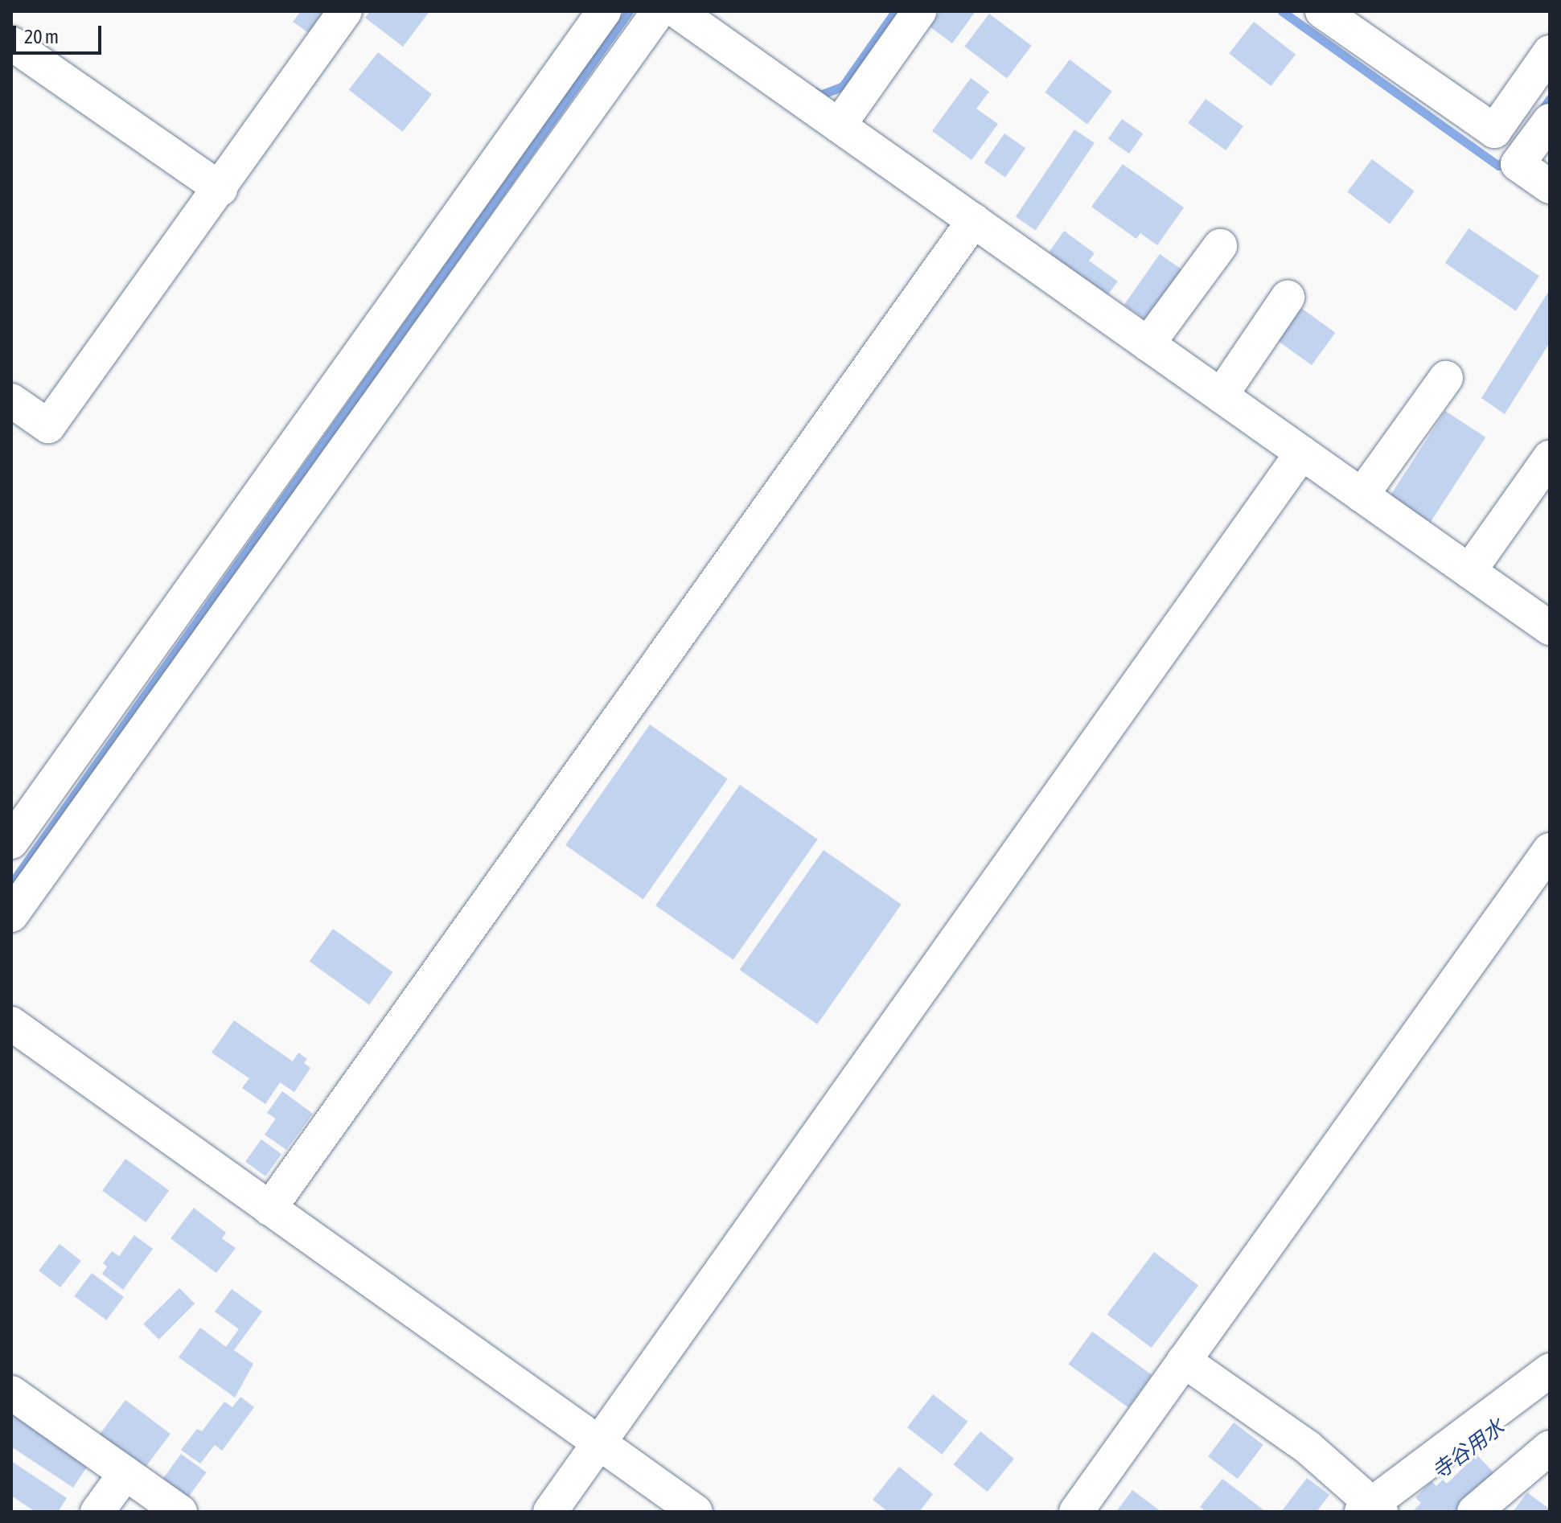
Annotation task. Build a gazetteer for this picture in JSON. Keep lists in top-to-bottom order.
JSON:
{
  "water": ["寺谷用水"],
  "scale_bar": "20 m"
}
